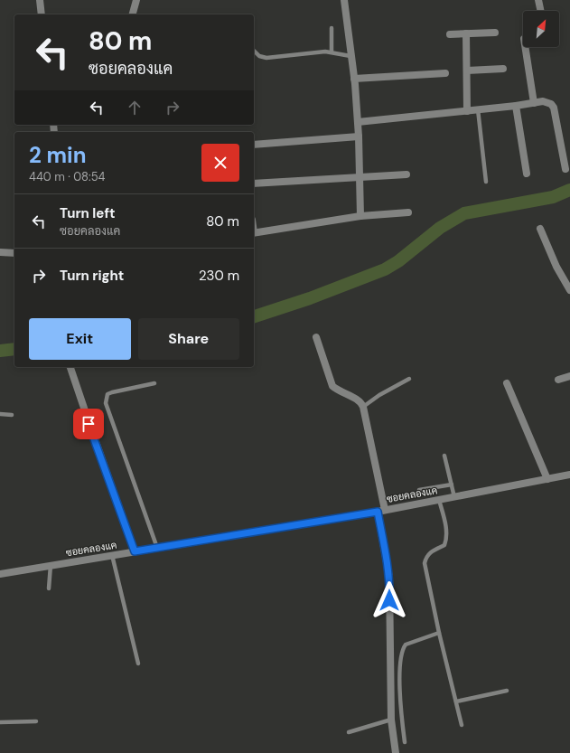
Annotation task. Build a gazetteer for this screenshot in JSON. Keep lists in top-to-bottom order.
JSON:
{
  "streets": {
    "street": ["ซอยคลองแค"]
  },
  "north": "top right",
  "page": {
    "turn": ["80 m", "ซอยคลองแค"],
    "heading": ["2 min", "440 m · 08:54"],
    "list": [
      {
        "name": "Turn left",
        "note": "ซอยคลองแค",
        "value": "80 m"
      },
      {
        "name": "Turn right",
        "value": "230 m"
      }
    ],
    "buttons": ["Exit", "Share"]
  }
}
